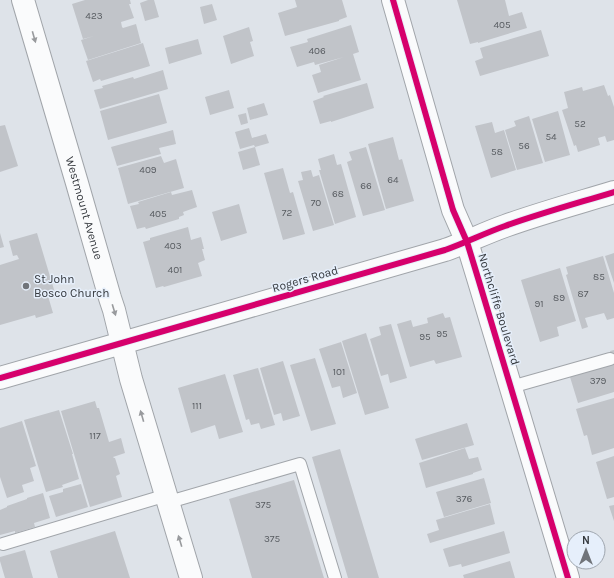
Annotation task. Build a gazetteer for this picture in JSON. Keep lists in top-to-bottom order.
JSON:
{
  "streets": {
    "street": ["Westmount Avenue", "Rogers Road", "Northcliffe Boulevard"]
  },
  "crossings": [
    ["Westmount Avenue", "Rogers Road"],
    ["Rogers Road", "Northcliffe Boulevard"]
  ],
  "places": ["St John Bosco Church"],
  "house_numbers": [
    "423",
    "405",
    "406",
    "52",
    "54",
    "56",
    "58",
    "409",
    "64",
    "66",
    "68",
    "70",
    "72",
    "405",
    "403",
    "401",
    "85",
    "87",
    "89",
    "91",
    "95",
    "95",
    "101",
    "379",
    "111",
    "117",
    "376",
    "375",
    "375"
  ],
  "north": "top"
}
